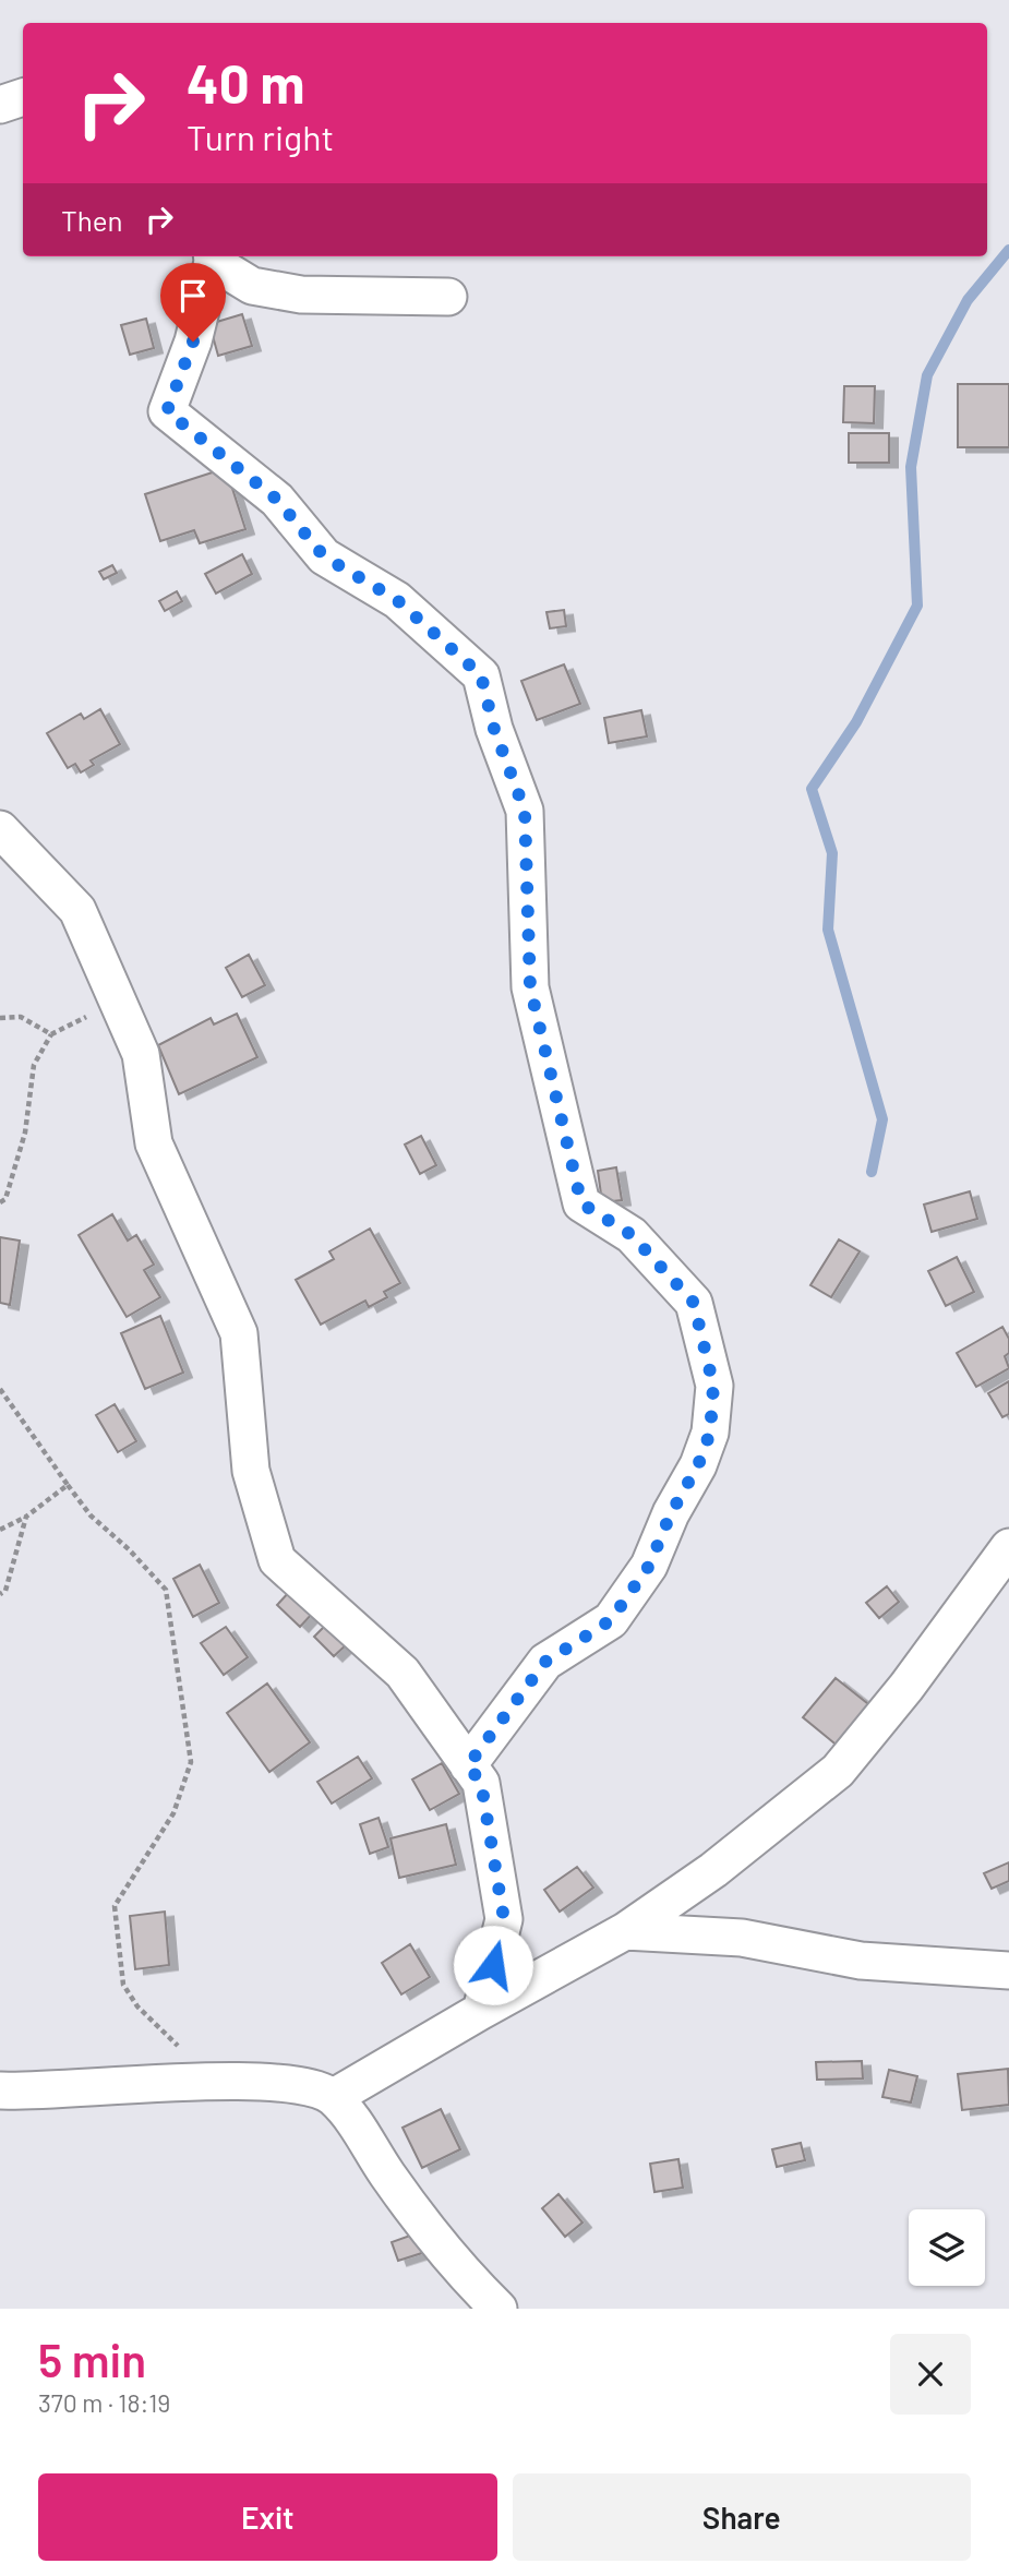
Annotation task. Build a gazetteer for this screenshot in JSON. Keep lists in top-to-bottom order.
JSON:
{
  "page": {
    "turn": ["40 m", "Turn right"],
    "then": "Then",
    "heading": ["5 min", "370 m · 18:19"],
    "buttons": ["Exit", "Share"]
  }
}
